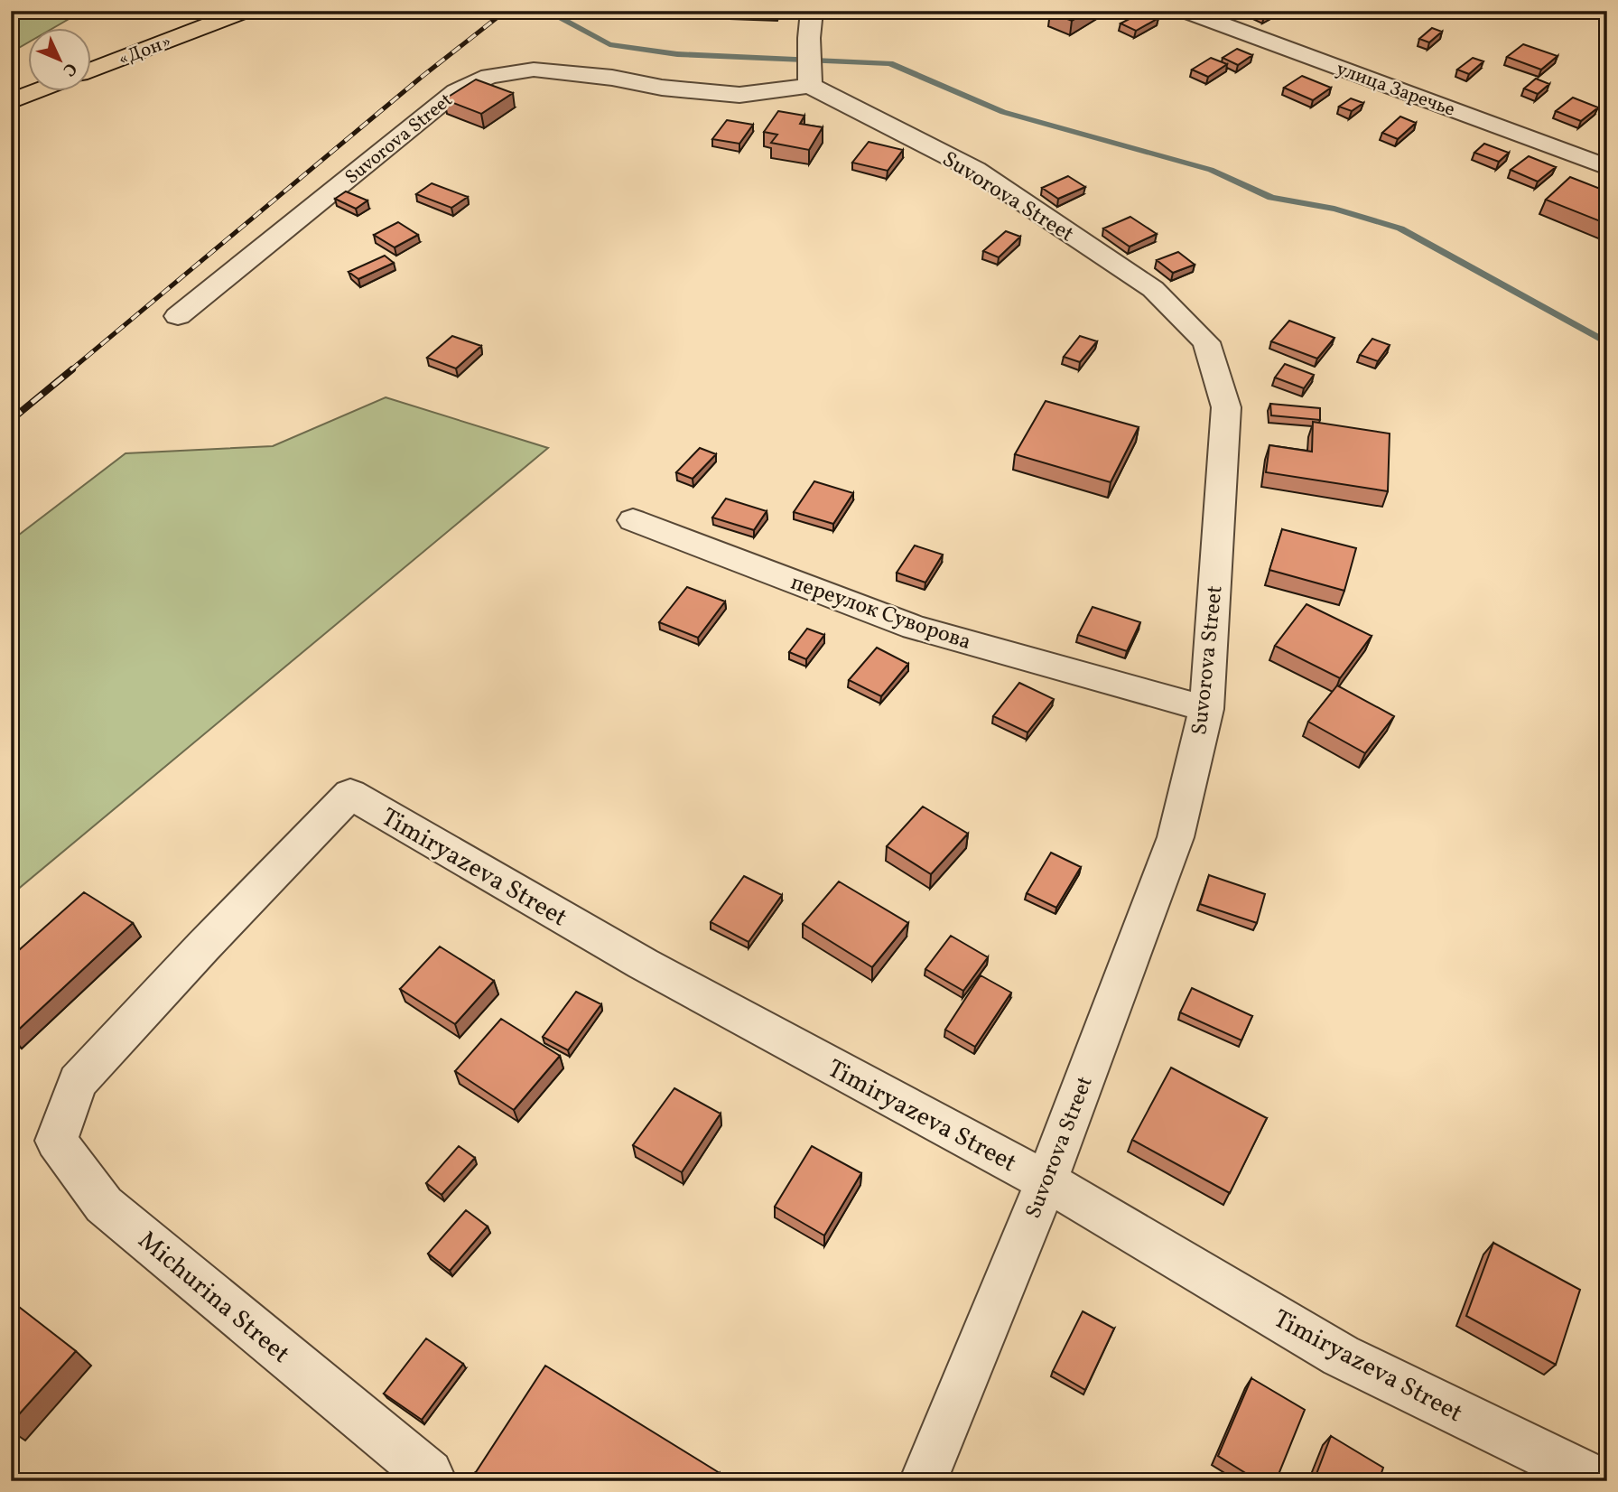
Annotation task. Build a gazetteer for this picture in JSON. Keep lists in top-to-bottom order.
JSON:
{
  "streets": {
    "highway": ["«Дон»"],
    "street": [
      "улица Заречье",
      "Suvorova Street",
      "переулок Суворова",
      "Timiryazeva Street",
      "Michurina Street"
    ]
  },
  "crossings": [
    ["Suvorova Street", "переулок Суворова"],
    ["Suvorova Street", "Timiryazeva Street"],
    ["Timiryazeva Street", "Michurina Street"]
  ],
  "north": "bottom right"
}
